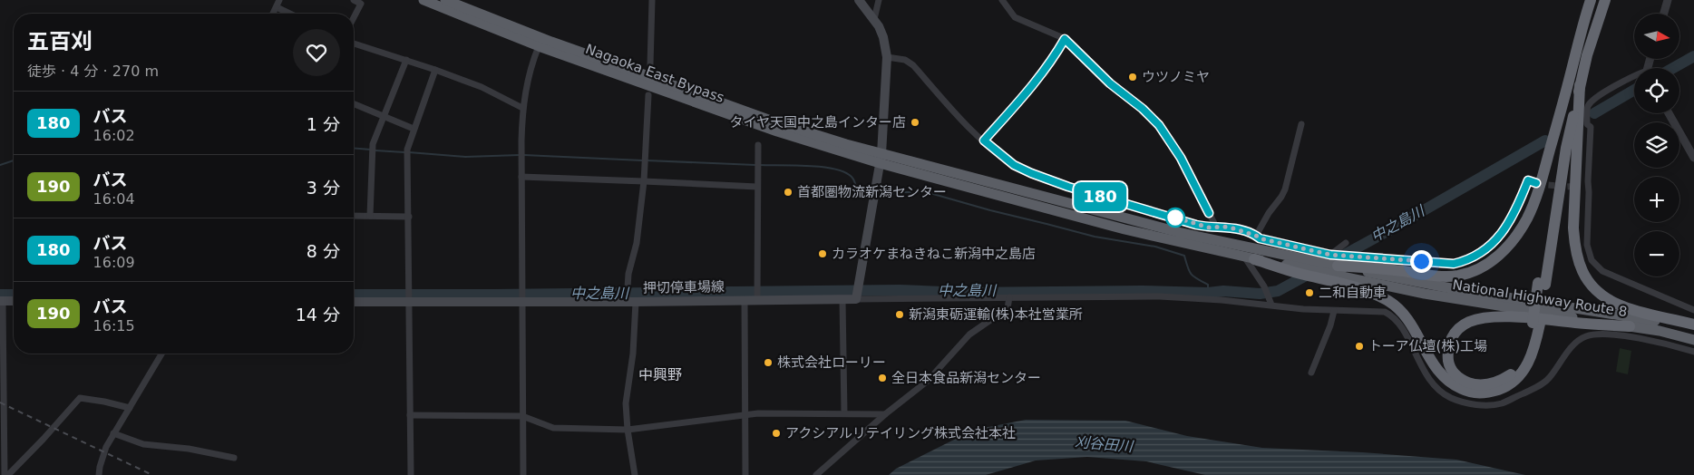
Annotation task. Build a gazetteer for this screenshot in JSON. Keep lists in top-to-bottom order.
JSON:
{
  "streets": {
    "highway": ["Nagaoka East Bypass", "National Highway Route 8"],
    "main road": ["押切停車場線"]
  },
  "crossings": [
    ["Nagaoka East Bypass", "National Highway Route 8"]
  ],
  "districts": ["中興野"],
  "water": ["中之島川", "刈谷田川"],
  "places": [
    "ウツノミヤ",
    "タイヤ天国中之島インター店",
    "首都圏物流新潟センター",
    "カラオケまねきねこ新潟中之島店",
    "二和自動車",
    "新潟東砺運輸(株)本社営業所",
    "トーア仏壇(株)工場",
    "株式会社ローリー",
    "全日本食品新潟センター",
    "アクシアルリテイリング株式会社本社"
  ],
  "lines": ["bus line 180"],
  "north": "right",
  "page": {
    "on_map": "180",
    "map_buttons": ["+", "−"],
    "heading": ["五百刈", "徒歩 · 4 分 · 270 m"],
    "list": [
      {
        "mark": "180",
        "name": "バス",
        "note": "16:02",
        "value": "1 分"
      },
      {
        "mark": "190",
        "name": "バス",
        "note": "16:04",
        "value": "3 分"
      },
      {
        "mark": "180",
        "name": "バス",
        "note": "16:09",
        "value": "8 分"
      },
      {
        "mark": "190",
        "name": "バス",
        "note": "16:15",
        "value": "14 分"
      }
    ]
  }
}
